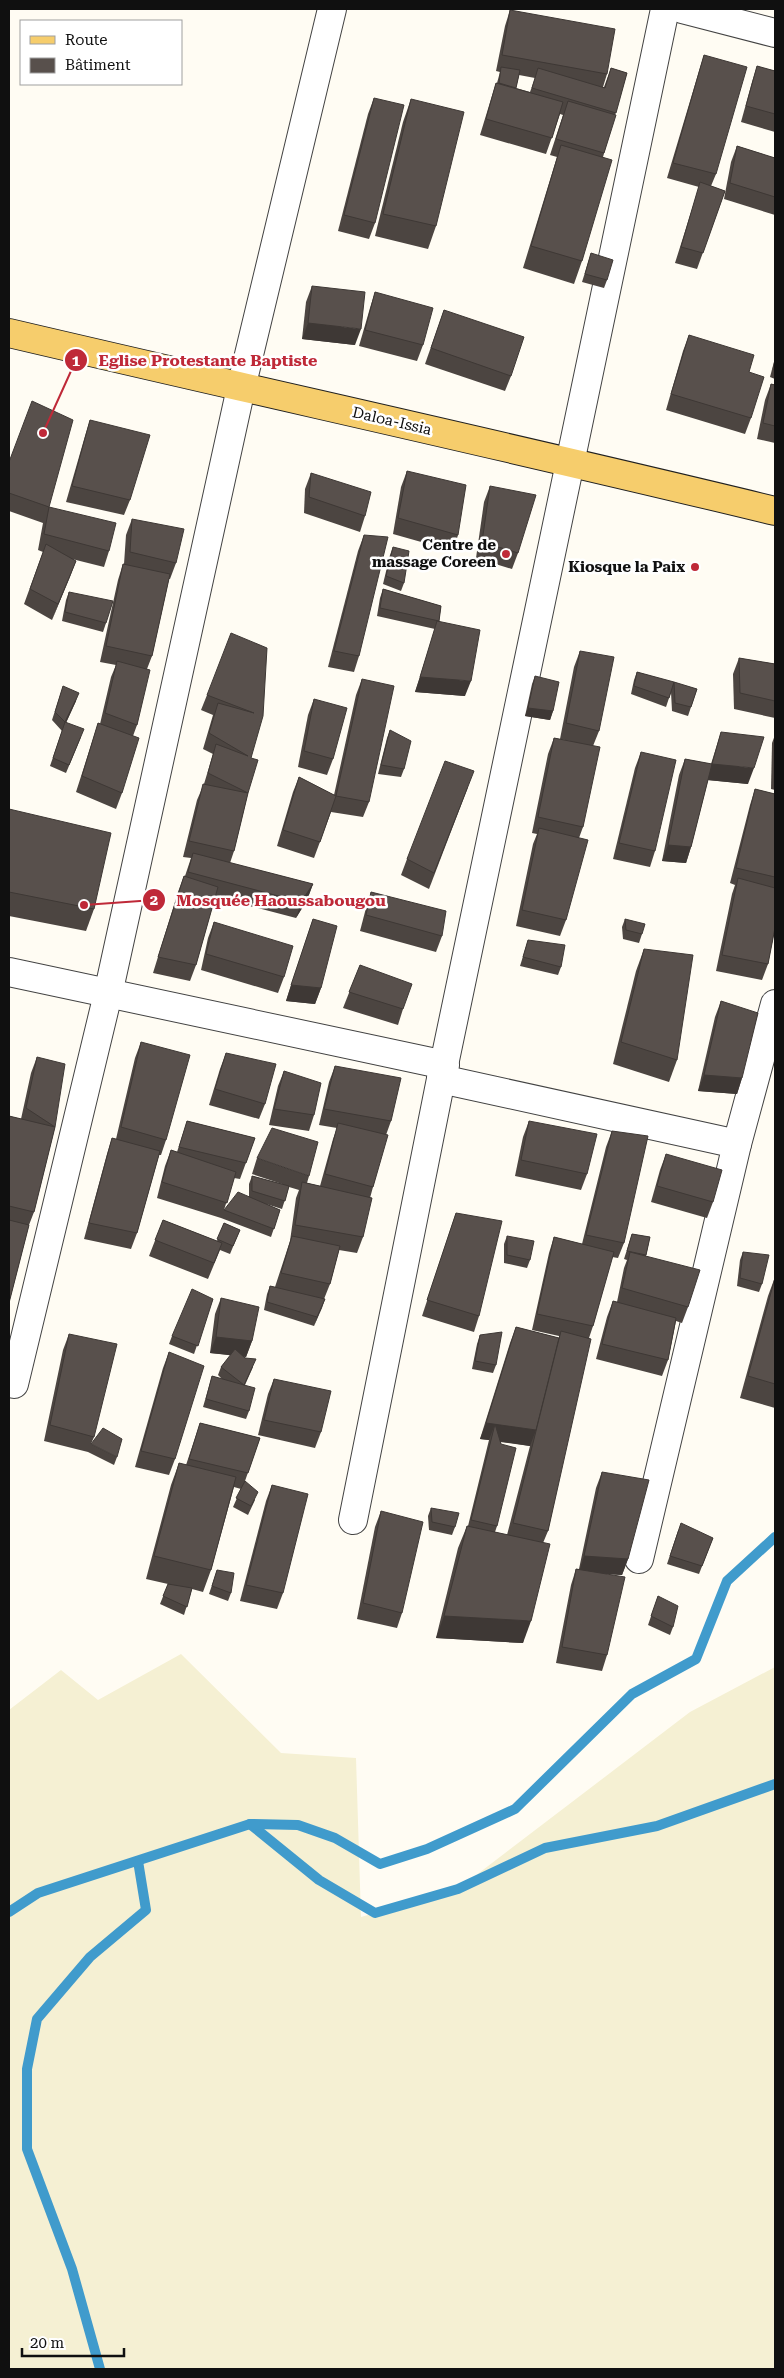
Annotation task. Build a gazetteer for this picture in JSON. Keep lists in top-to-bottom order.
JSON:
{
  "streets": {
    "main road": ["Daloa-Issia"]
  },
  "places": [
    "Eglise Protestante Baptiste",
    "Centre de massage Coreen",
    "Kiosque la Paix",
    "Mosquée Haoussabougou"
  ],
  "legend": ["Route", "Bâtiment"],
  "scale_bar": "20 m"
}
